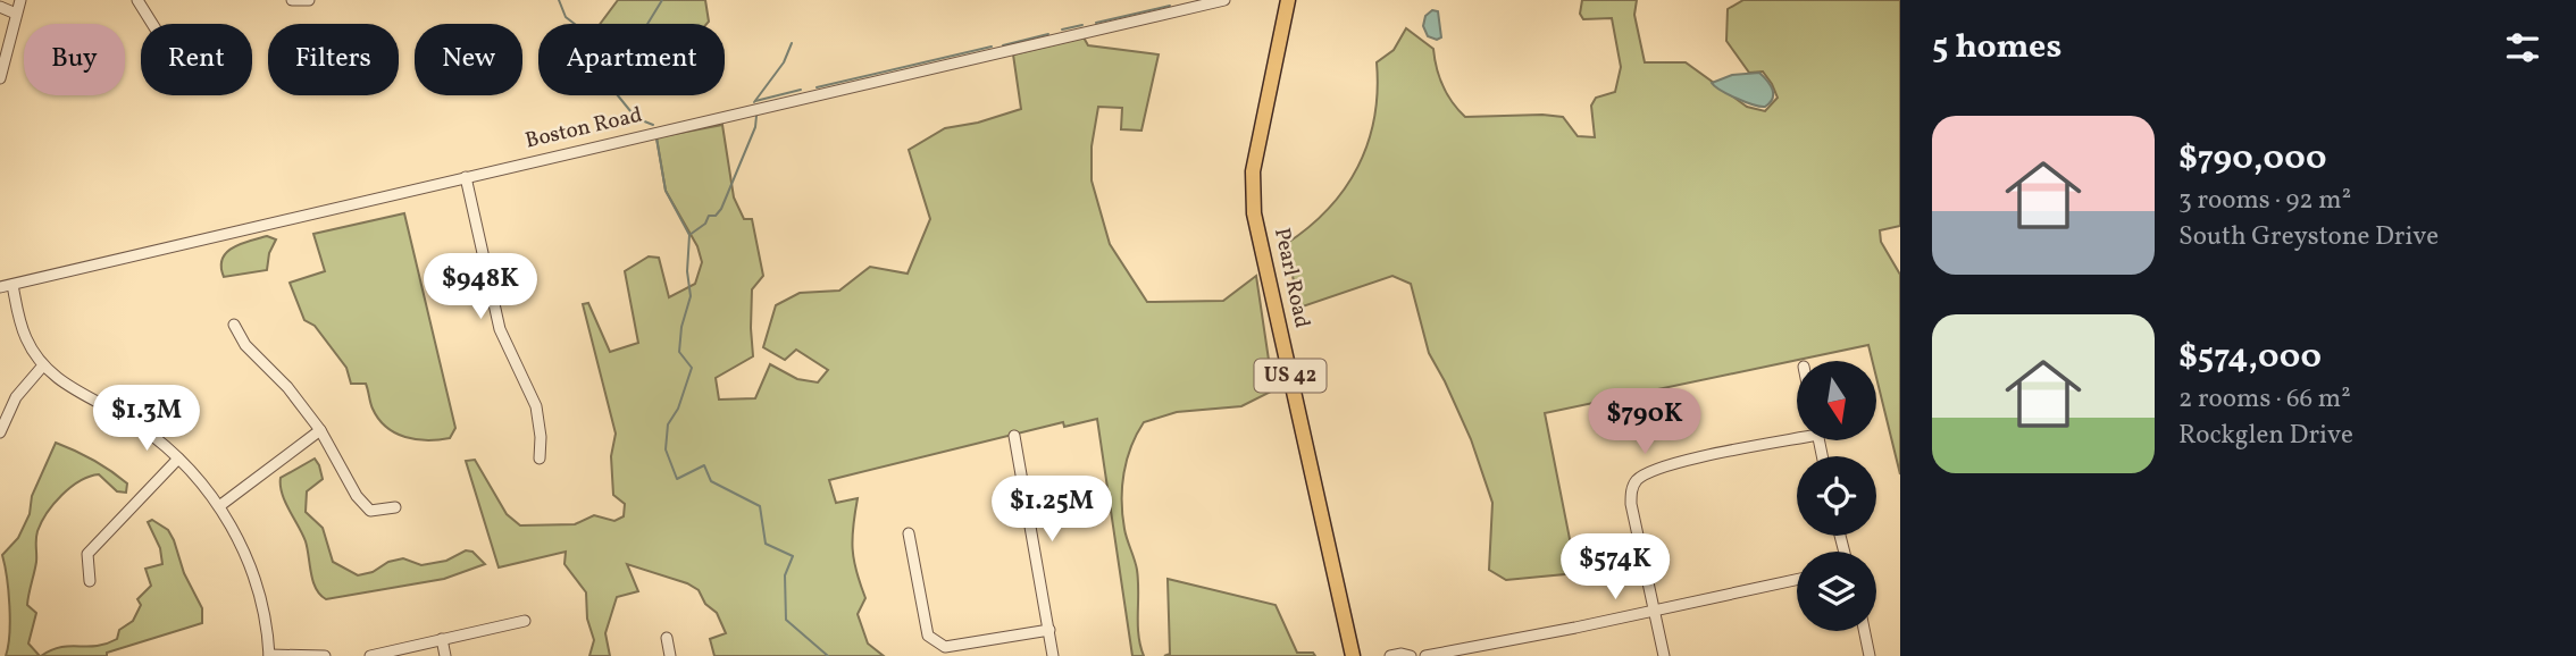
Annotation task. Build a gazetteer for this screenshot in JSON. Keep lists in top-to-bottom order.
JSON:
{
  "streets": {
    "main road": ["Pearl Road", "US 42"],
    "street": ["Boston Road"]
  },
  "north": "bottom",
  "page": {
    "heading": "5 homes",
    "chip": [
      "Buy",
      "Rent",
      "Filters",
      "New",
      "Apartment"
    ],
    "list": [
      {
        "name": "$790,000",
        "note": "3 rooms · 92 m² · South Greystone Drive"
      },
      {
        "name": "$574,000",
        "note": "2 rooms · 66 m² · Rockglen Drive"
      }
    ],
    "price": [
      "$948K",
      "$1.3M",
      "$790K",
      "$1.25M",
      "$574K"
    ]
  }
}
